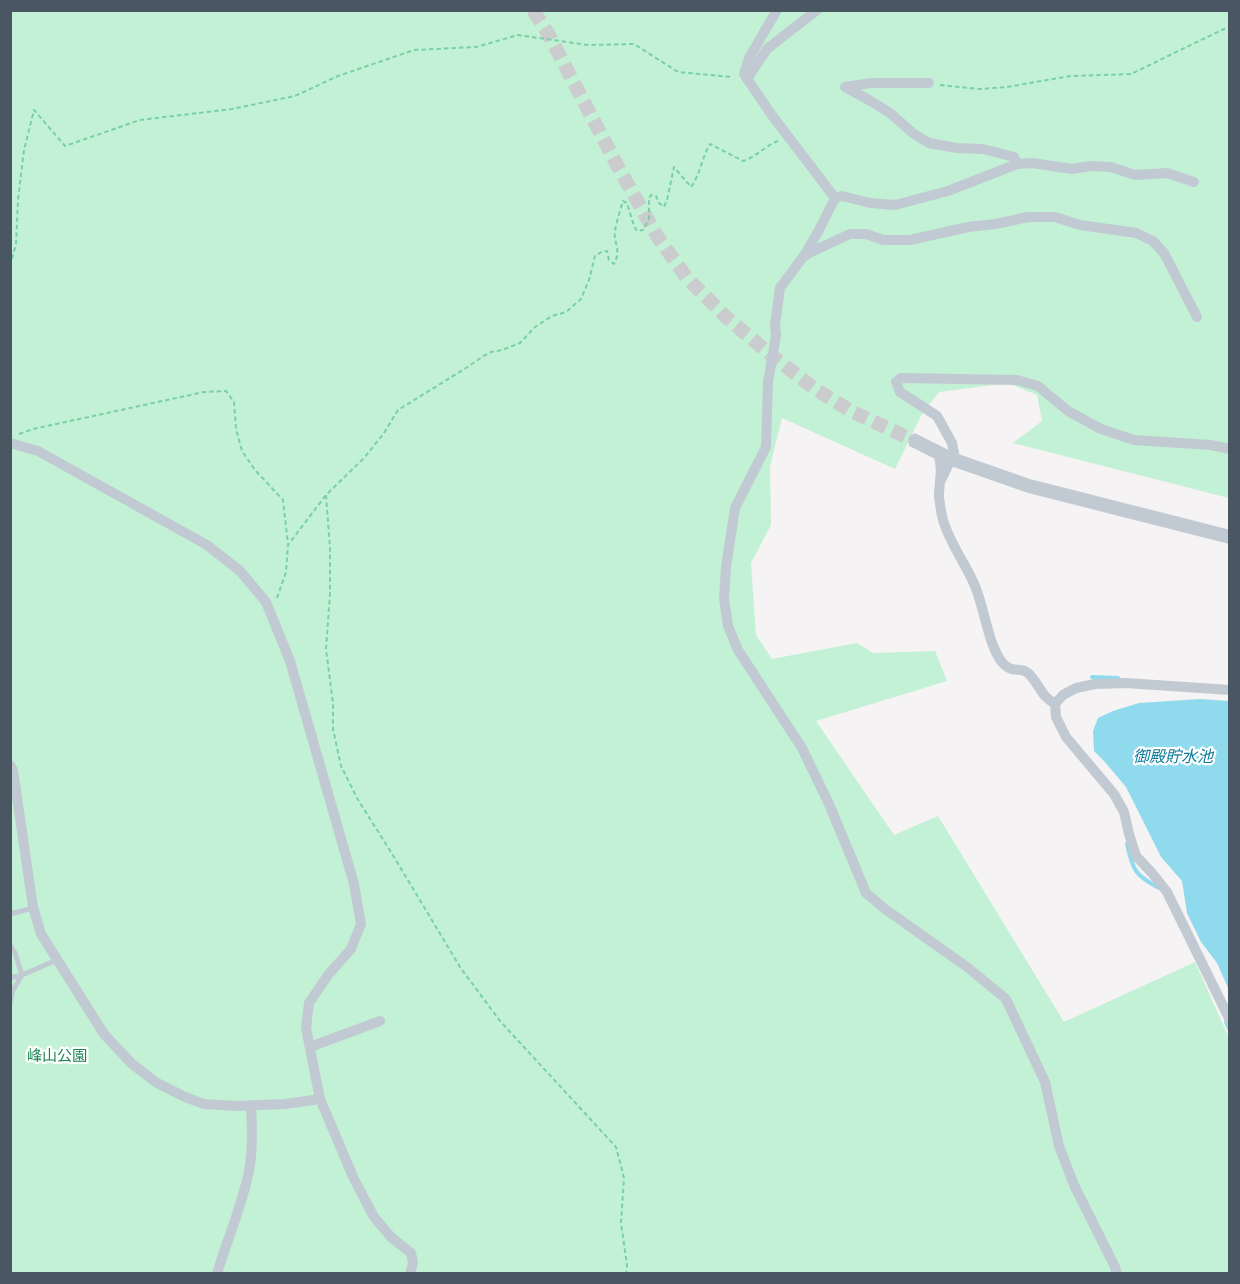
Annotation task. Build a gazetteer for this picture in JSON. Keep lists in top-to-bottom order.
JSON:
{
  "water": ["御殿貯水池"],
  "parks": ["峰山公園"]
}
